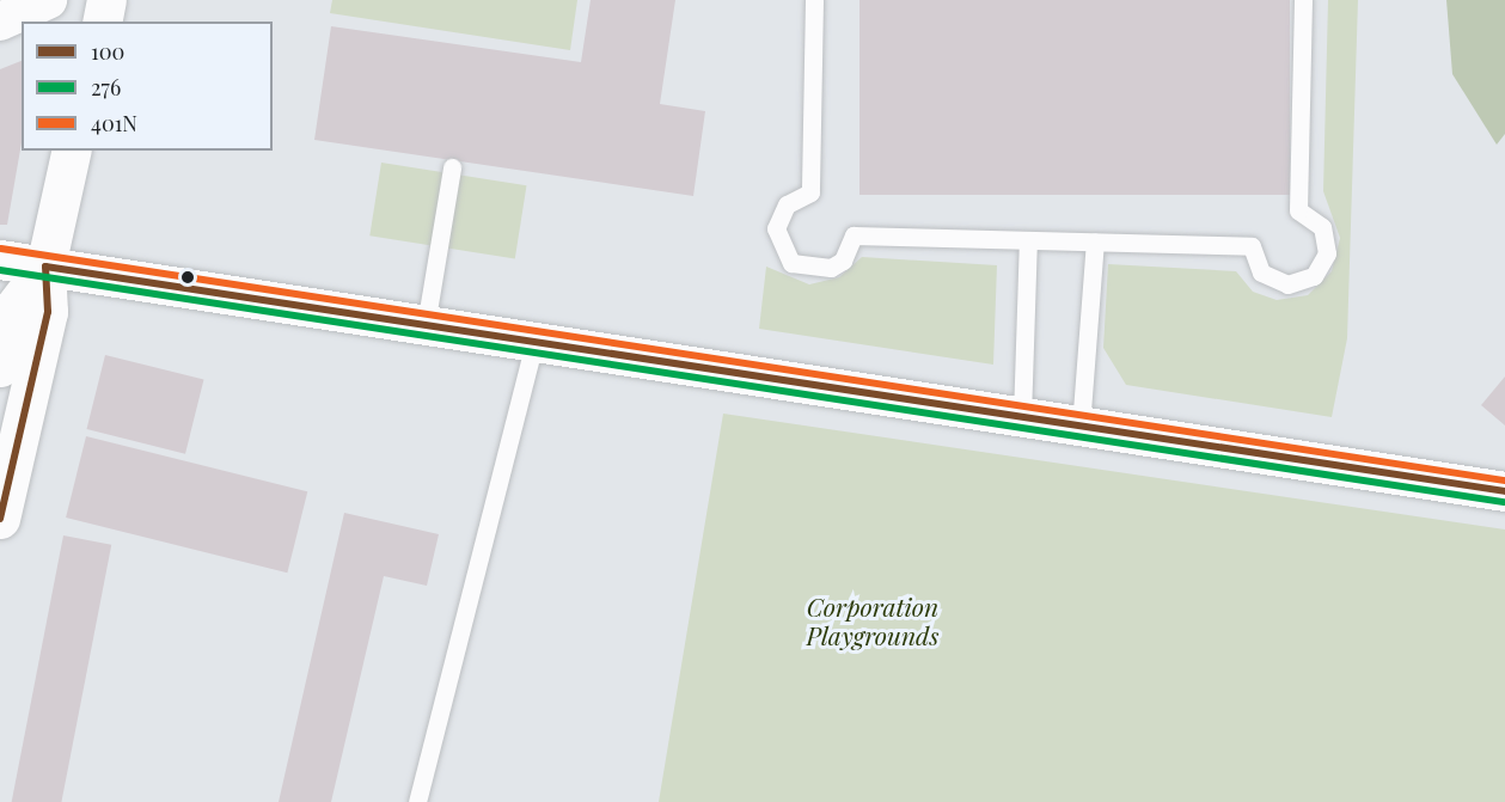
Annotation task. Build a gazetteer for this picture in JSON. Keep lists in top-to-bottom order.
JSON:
{
  "parks": ["Corporation Playgrounds"],
  "lines": ["transit line 401N", "transit line 100", "transit line 276"],
  "legend": ["100", "276", "401N"]
}
